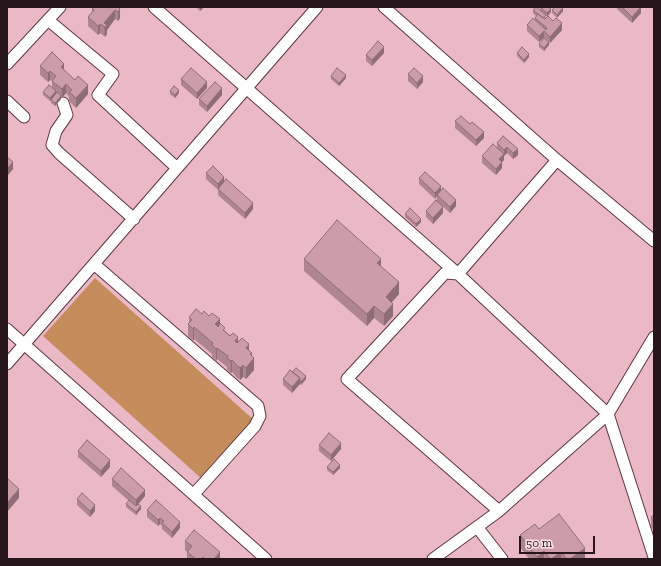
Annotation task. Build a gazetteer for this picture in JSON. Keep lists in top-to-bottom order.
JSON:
{
  "scale_bar": "50 m"
}
